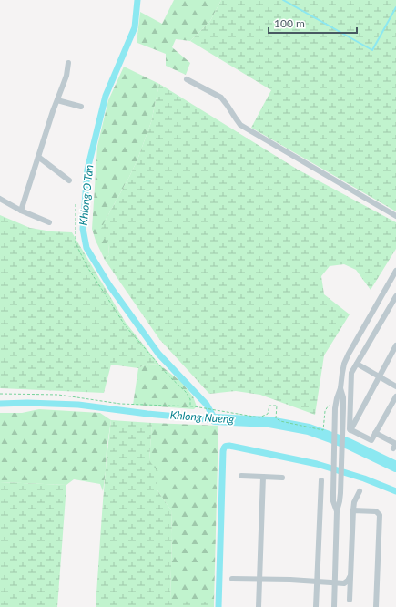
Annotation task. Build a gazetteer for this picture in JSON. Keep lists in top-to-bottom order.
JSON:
{
  "water": ["Khlong O Tan", "Khlong Nueng"],
  "scale_bar": "100 m"
}
